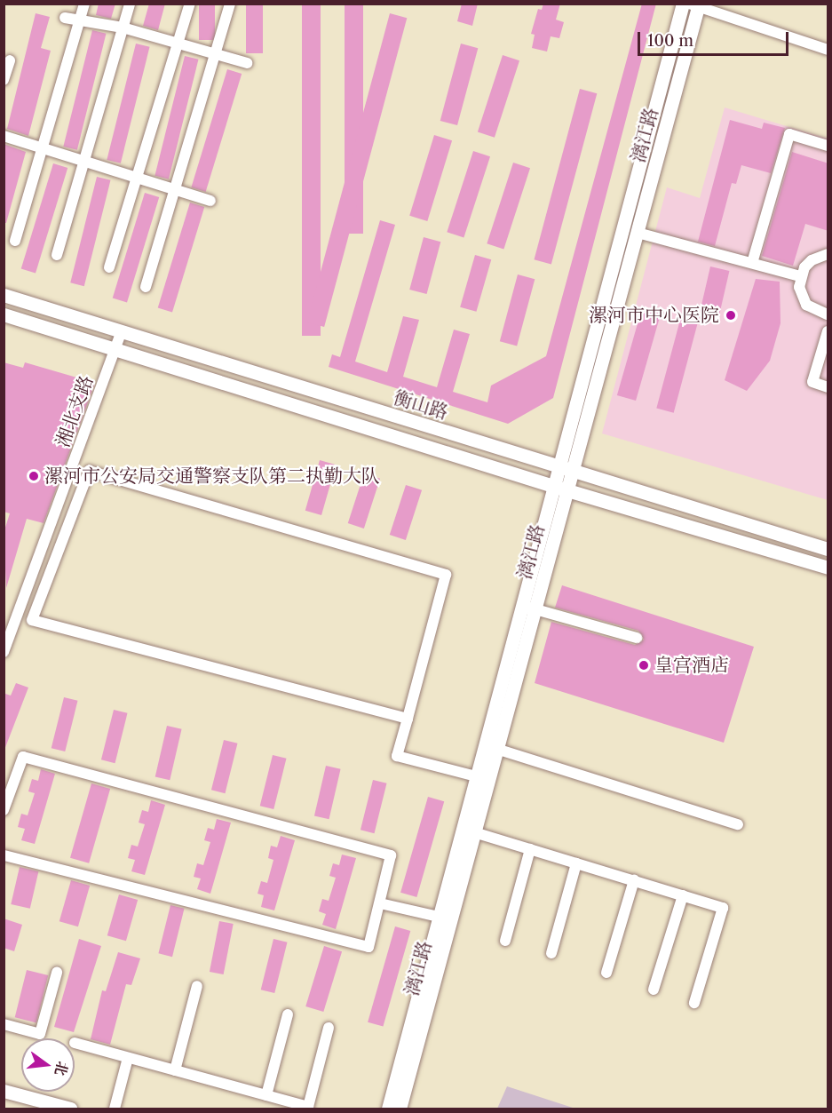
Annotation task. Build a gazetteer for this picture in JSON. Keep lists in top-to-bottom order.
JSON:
{
  "streets": {
    "street": ["漓江路", "衡山路", "湘北支路"]
  },
  "crossings": [
    ["漓江路", "衡山路"],
    ["衡山路", "湘北支路"]
  ],
  "places": ["漯河市中心医院", "漯河市公安局交通警察支队第二执勤大队", "皇宫酒店"],
  "scale_bar": "100 m",
  "north": "right"
}
